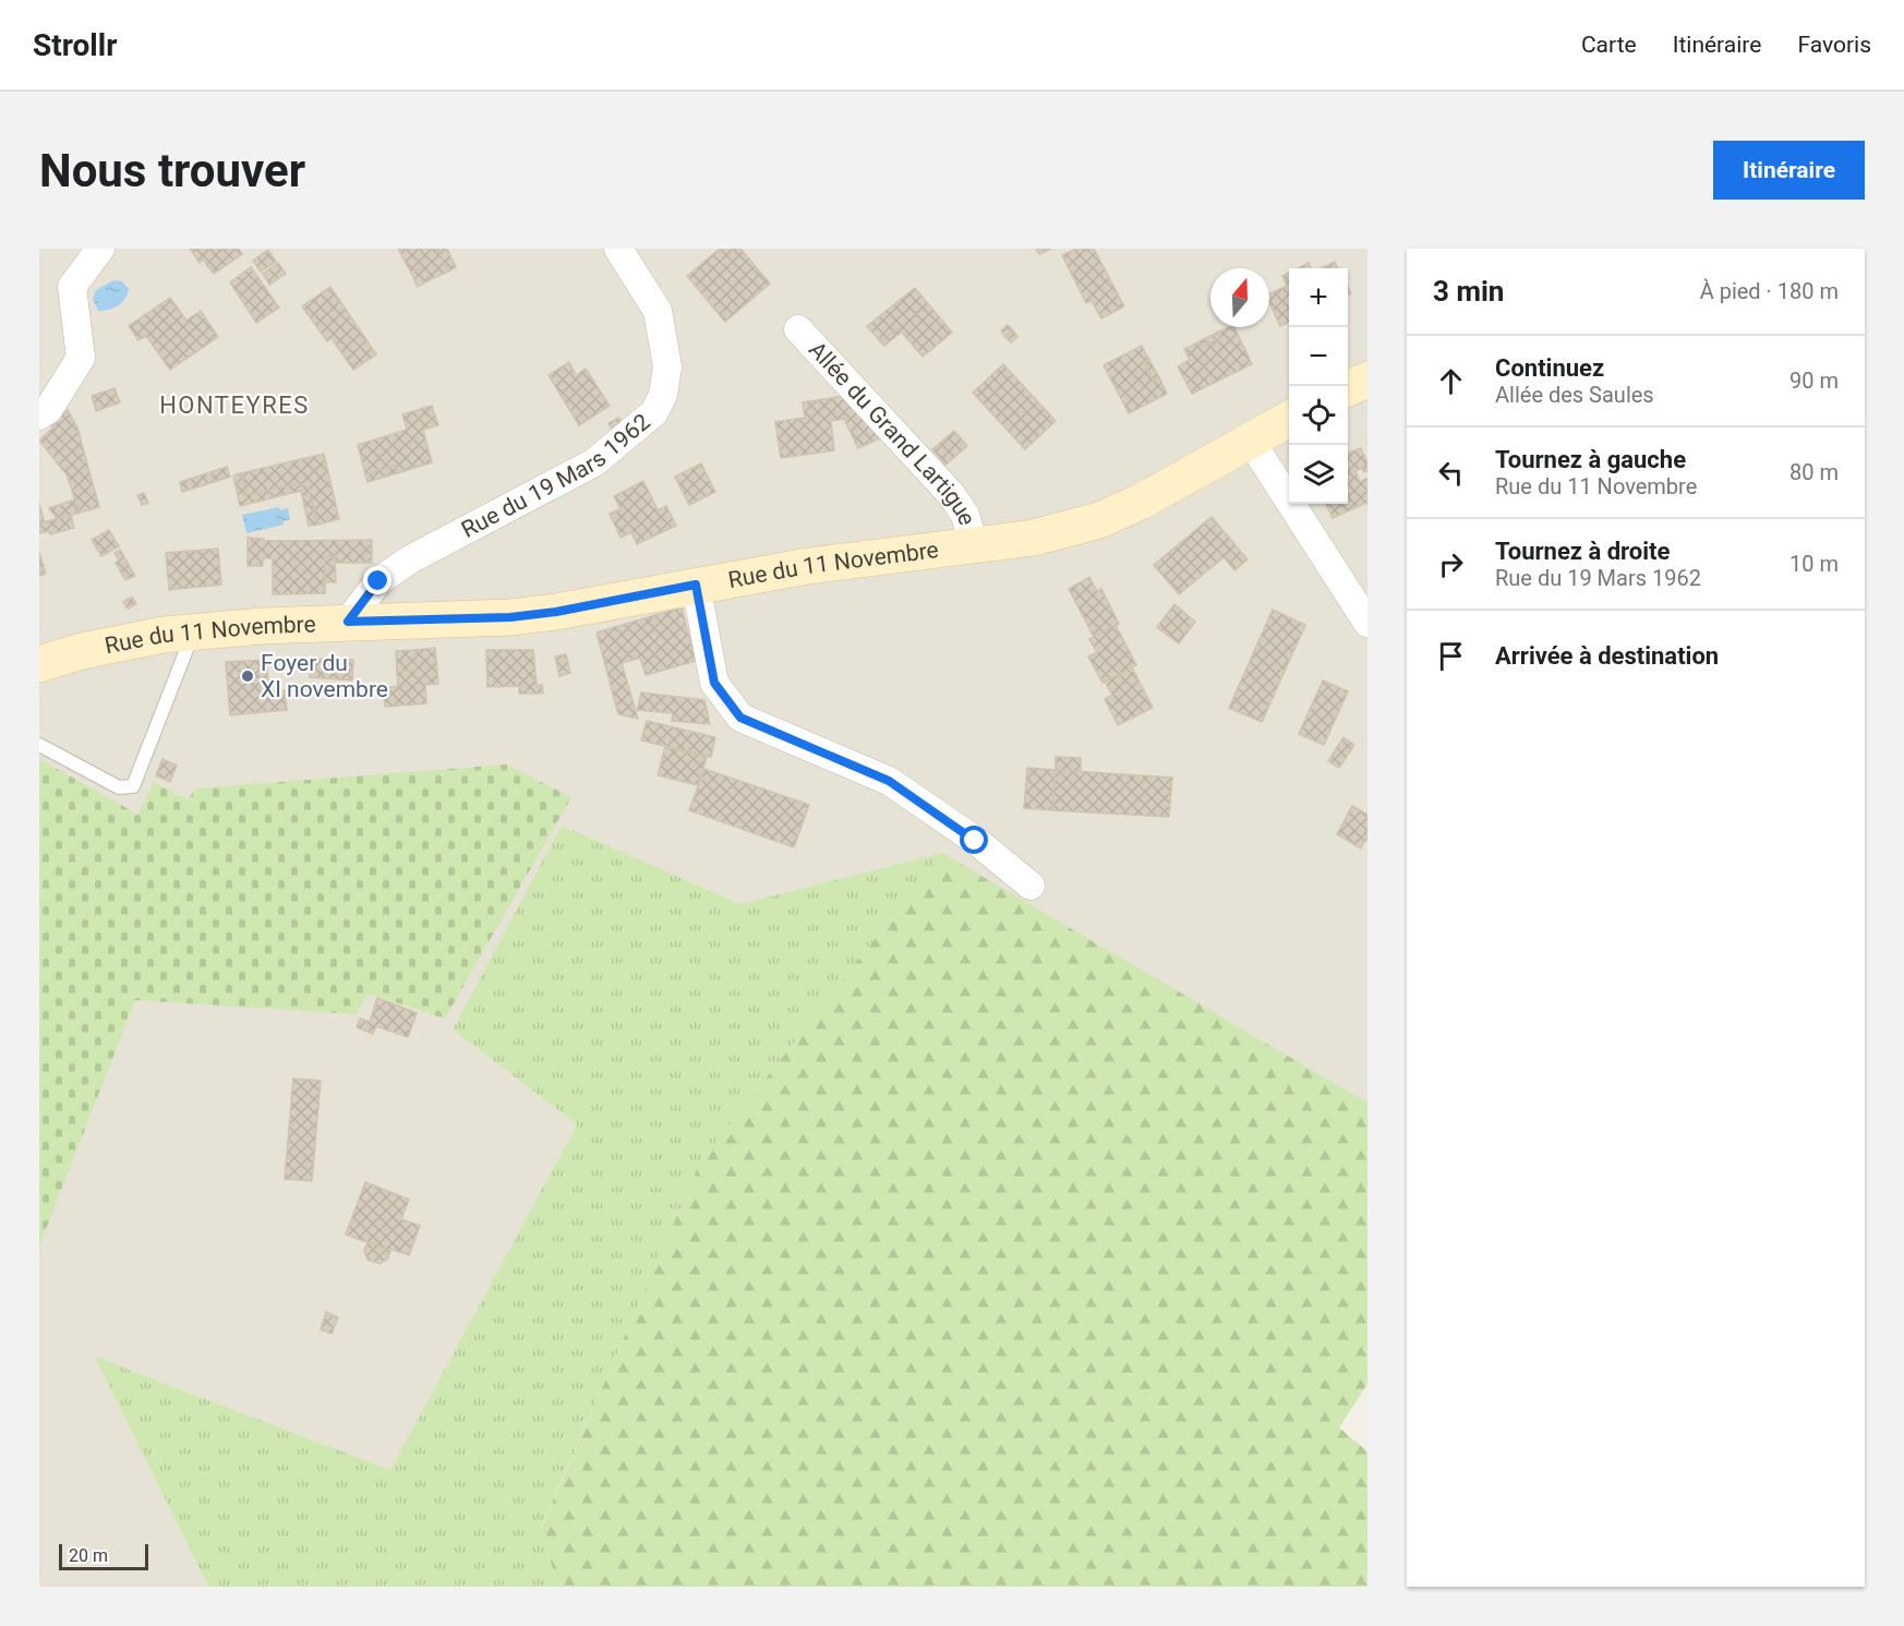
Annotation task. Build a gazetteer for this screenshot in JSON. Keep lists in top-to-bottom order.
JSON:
{
  "streets": {
    "street": ["Allée du Grand Lartigue", "Rue du 19 Mars 1962", "Rue du 11 Novembre"]
  },
  "crossings": [
    ["Allée du Grand Lartigue", "Rue du 11 Novembre"],
    ["Rue du 19 Mars 1962", "Rue du 11 Novembre"]
  ],
  "districts": ["HONTEYRES"],
  "places": ["Foyer du XI novembre"],
  "scale_bar": "20 m",
  "north": "top",
  "page": {
    "header": "Strollr",
    "nav": ["Carte", "Itinéraire", "Favoris"],
    "buttons": "Itinéraire",
    "title": "Nous trouver",
    "heading": ["3 min", "À pied · 180 m"],
    "map_buttons": ["+", "−"],
    "list": [
      ["Continuez", "Allée des Saules", "90 m"],
      ["Tournez à gauche", "Rue du 11 Novembre", "80 m"],
      ["Tournez à droite", "Rue du 19 Mars 1962", "10 m"],
      "Arrivée à destination"
    ],
    "scale": "20 m"
  }
}
